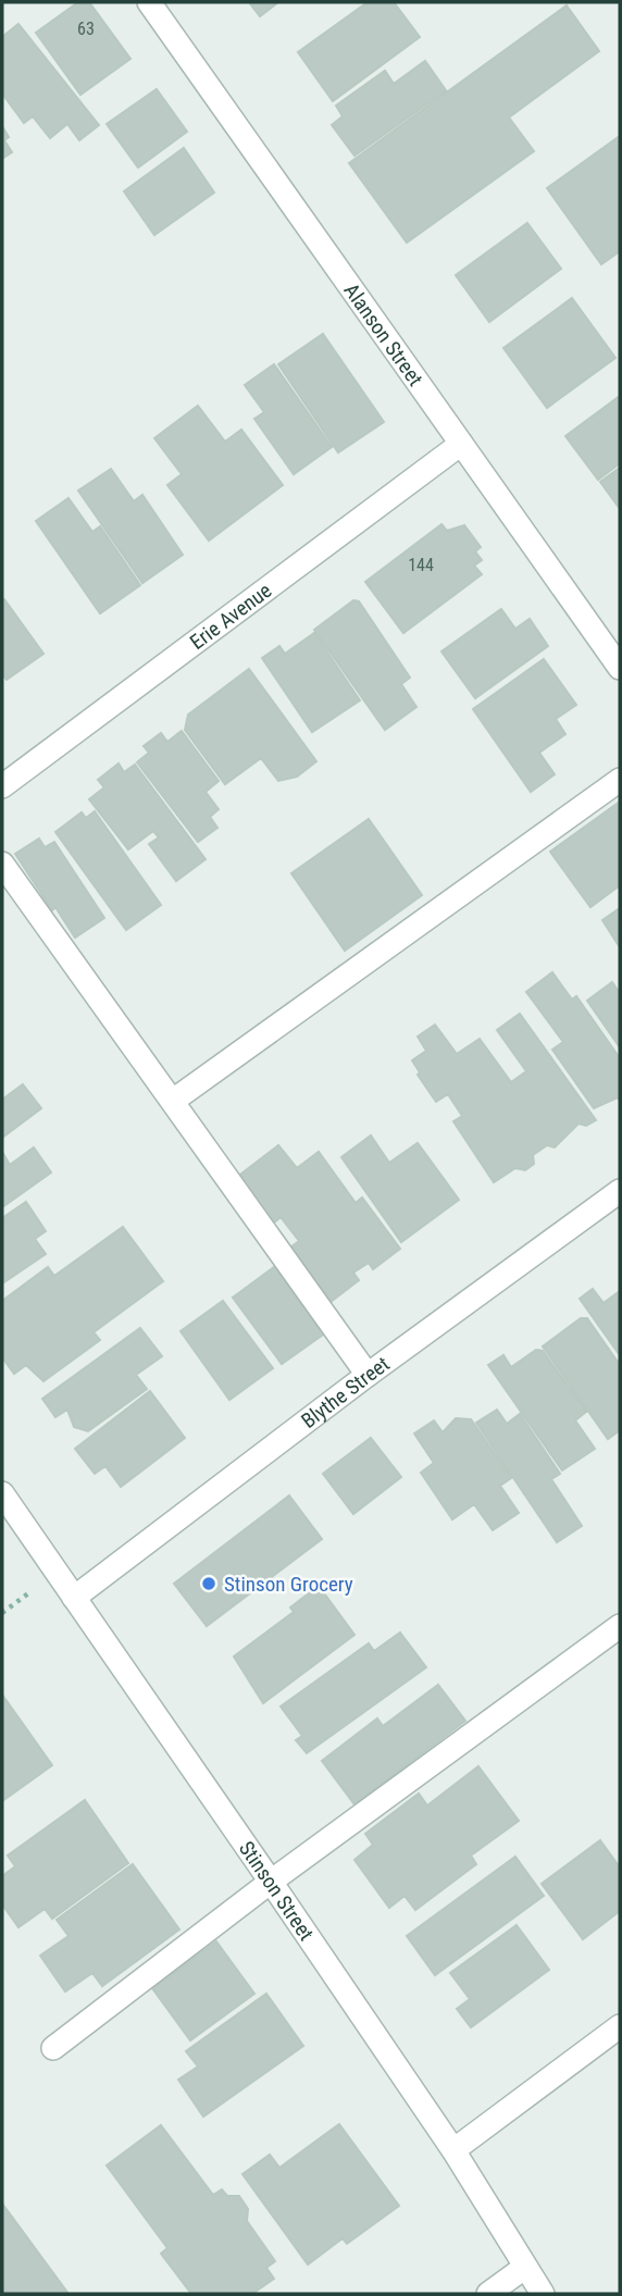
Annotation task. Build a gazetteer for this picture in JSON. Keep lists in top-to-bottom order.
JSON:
{
  "streets": {
    "street": [
      "Alanson Street",
      "Erie Avenue",
      "Blythe Street",
      "Stinson Street"
    ]
  },
  "crossings": [
    ["Alanson Street", "Erie Avenue"],
    ["Blythe Street", "Stinson Street"]
  ],
  "places": ["Stinson Grocery"],
  "house_numbers": ["63", "144"]
}
